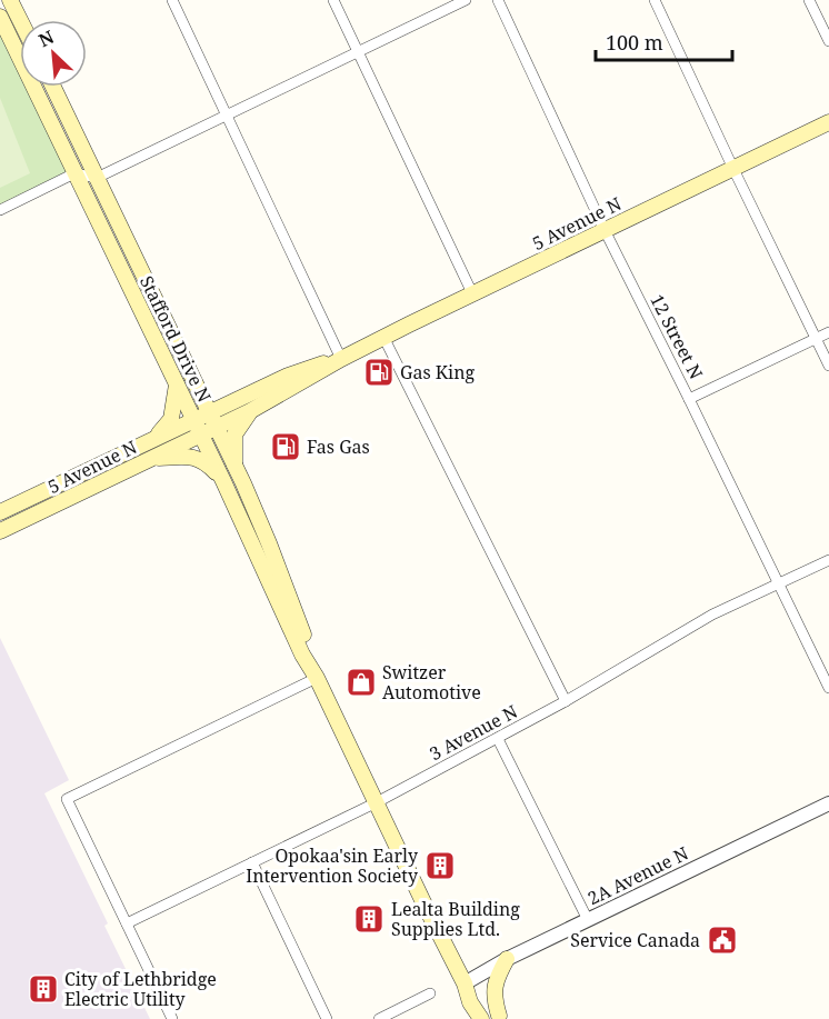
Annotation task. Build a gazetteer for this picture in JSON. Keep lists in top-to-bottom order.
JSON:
{
  "streets": {
    "main road": ["5 Avenue N", "Stafford Drive N"],
    "street": ["12 Street N", "3 Avenue N", "2A Avenue N"]
  },
  "crossings": [
    ["5 Avenue N", "12 Street N"],
    ["5 Avenue N", "Stafford Drive N"],
    ["12 Street N", "3 Avenue N"],
    ["Stafford Drive N", "3 Avenue N"],
    ["Stafford Drive N", "2A Avenue N"]
  ],
  "places": {
    "fuel station": ["Gas King", "Fas Gas"],
    "shop": ["Switzer Automotive"],
    "building": ["Opokaa'sin Early Intervention Society", "Lealta Building Supplies Ltd.", "City of Lethbridge Electric Utility"],
    "public building": ["Service Canada"]
  },
  "scale_bar": "100 m",
  "north": "top left"
}
